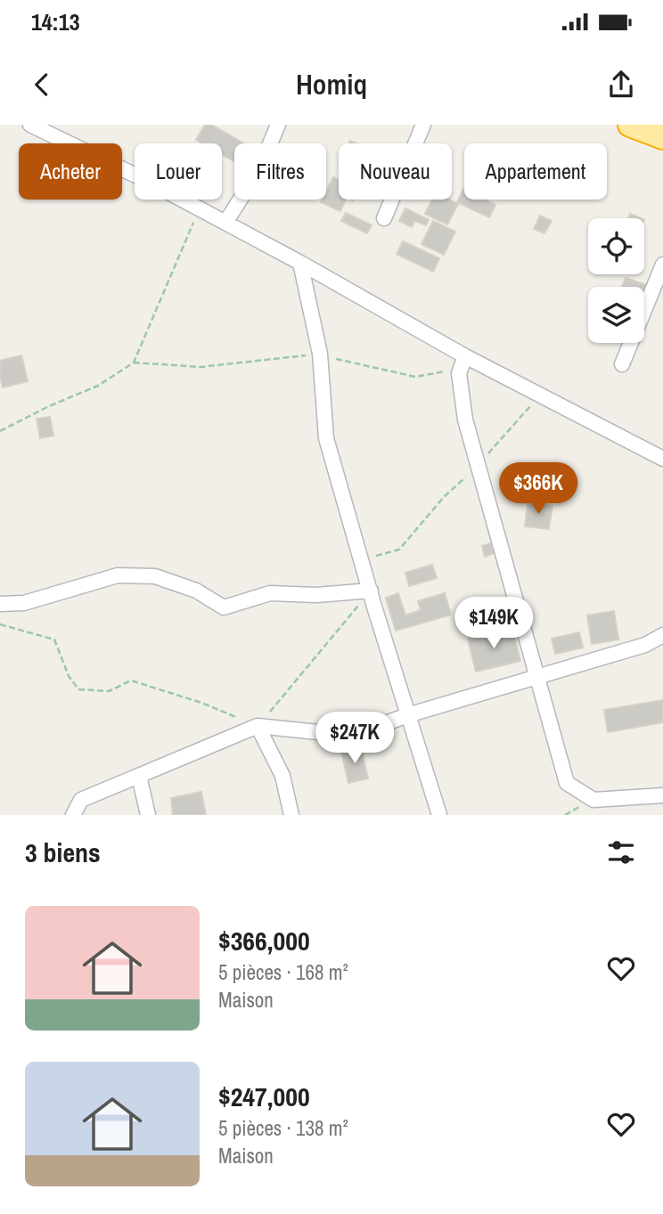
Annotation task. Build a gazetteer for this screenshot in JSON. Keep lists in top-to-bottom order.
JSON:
{
  "page": {
    "status": "14:13",
    "header": "Homiq",
    "chip": [
      "Acheter",
      "Louer",
      "Filtres",
      "Nouveau",
      "Appartement"
    ],
    "price": ["$366K", "$149K", "$247K"],
    "heading": "3 biens",
    "list": [
      {
        "name": "$366,000",
        "note": "5 pièces · 168 m² · Maison"
      },
      {
        "name": "$247,000",
        "note": "5 pièces · 138 m² · Maison"
      }
    ]
  }
}
